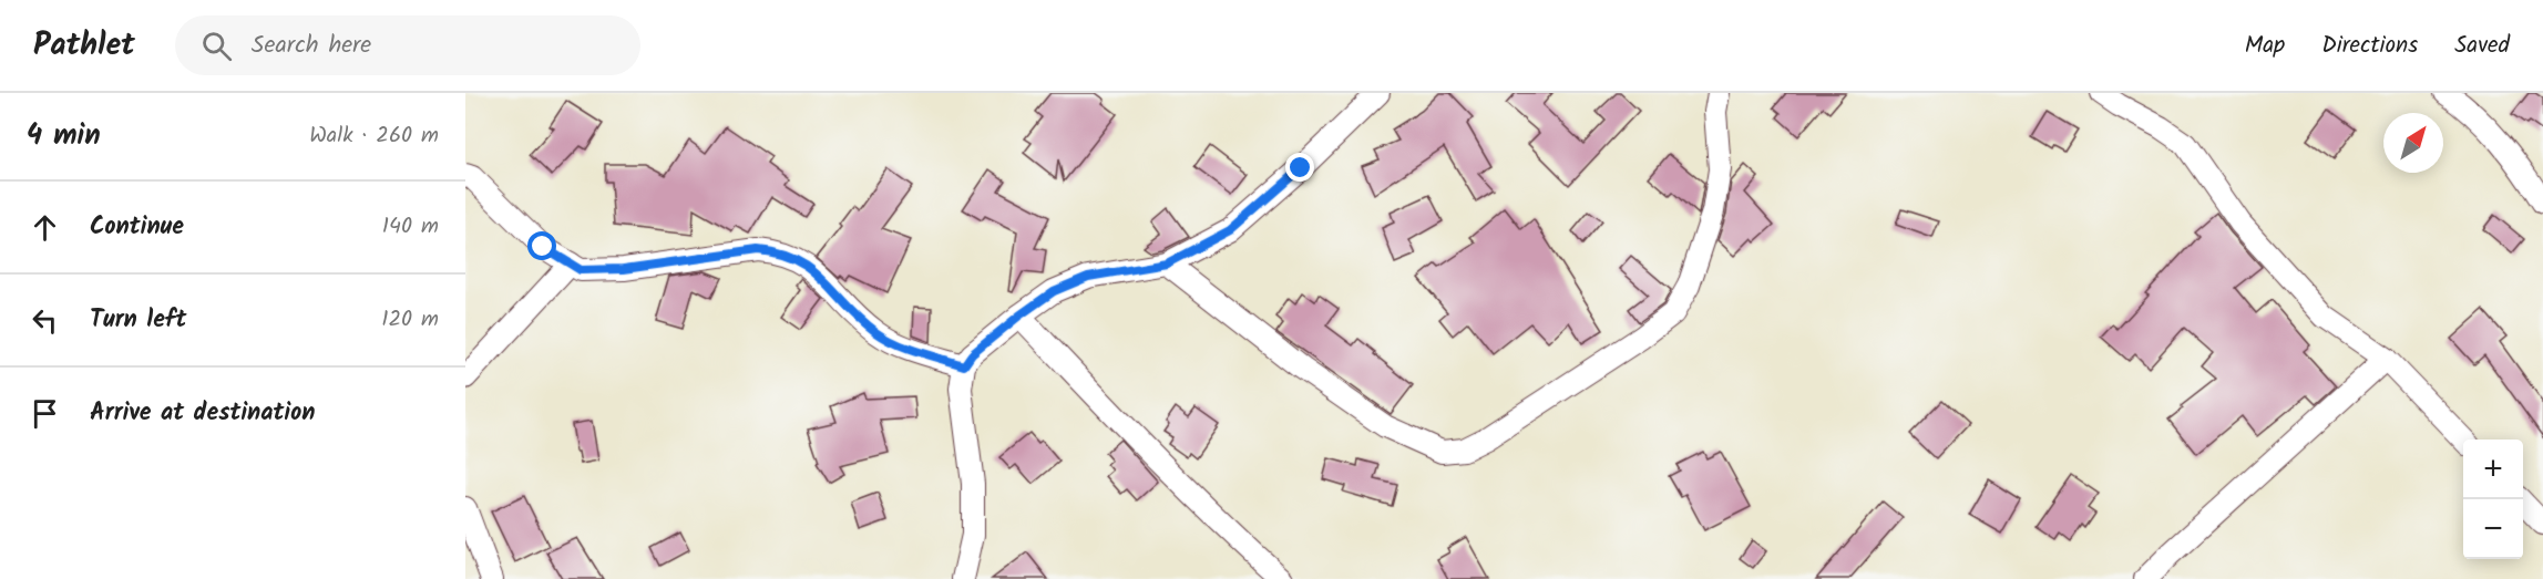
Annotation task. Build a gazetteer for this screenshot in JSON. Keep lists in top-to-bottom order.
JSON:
{
  "north": "top right",
  "page": {
    "header": "Pathlet",
    "search": "Search here",
    "nav": ["Map", "Directions", "Saved"],
    "heading": ["4 min", "Walk · 260 m"],
    "list": [
      ["Continue", "140 m"],
      ["Turn left", "120 m"],
      "Arrive at destination"
    ],
    "map_buttons": ["+", "−"]
  }
}
